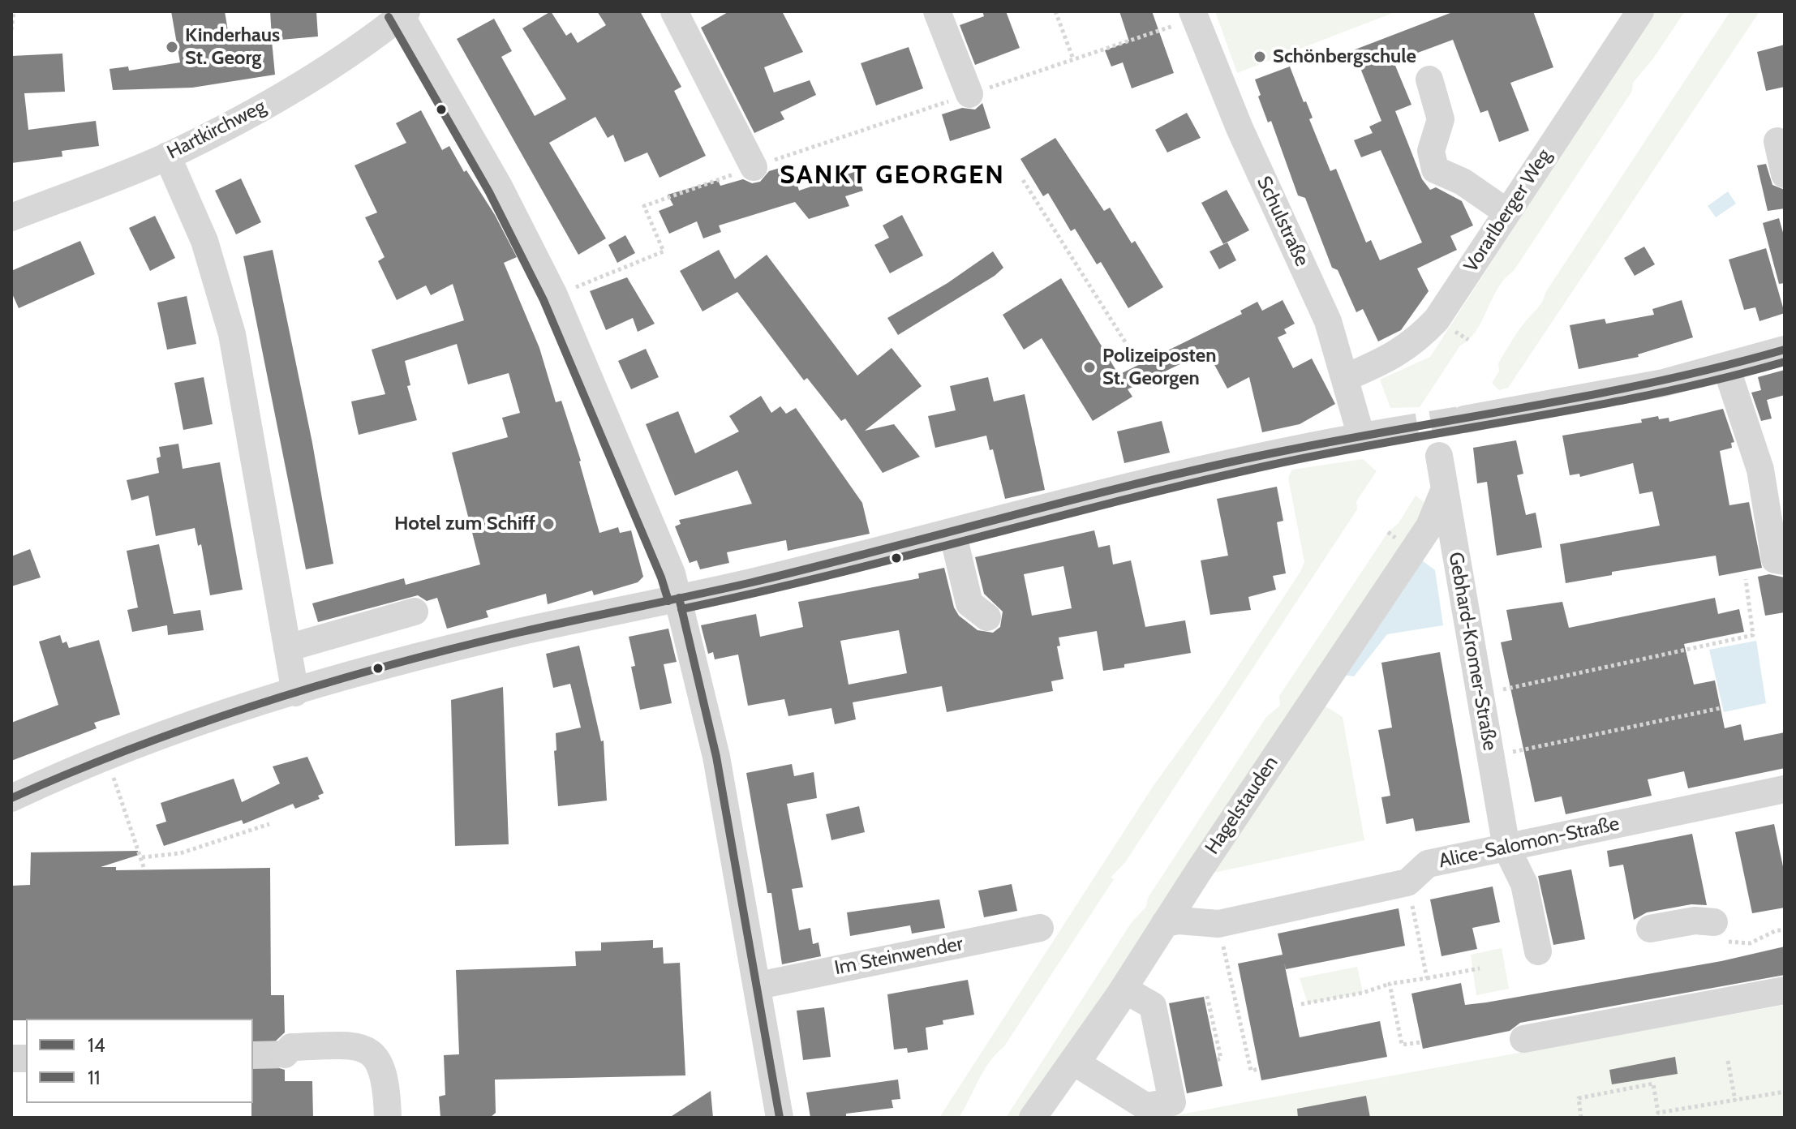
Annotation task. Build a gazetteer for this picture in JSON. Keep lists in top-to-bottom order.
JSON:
{
  "streets": {
    "street": [
      "Hartkirchweg",
      "Vorarlberger Weg",
      "Schulstraße",
      "Gebhard-Kromer-Straße",
      "Hagelstauden",
      "Alice-Salomon-Straße",
      "Im Steinwender"
    ]
  },
  "crossings": [
    ["Vorarlberger Weg", "Schulstraße"],
    ["Gebhard-Kromer-Straße", "Hagelstauden"],
    ["Gebhard-Kromer-Straße", "Alice-Salomon-Straße"],
    ["Hagelstauden", "Alice-Salomon-Straße"]
  ],
  "districts": ["SANKT GEORGEN"],
  "places": [
    "Kinderhaus St. Georg",
    "Schönbergschule",
    "Polizeiposten St. Georgen",
    "Hotel zum Schiff"
  ],
  "lines": ["transit line 11", "transit line 14"],
  "legend": ["14", "11"]
}
